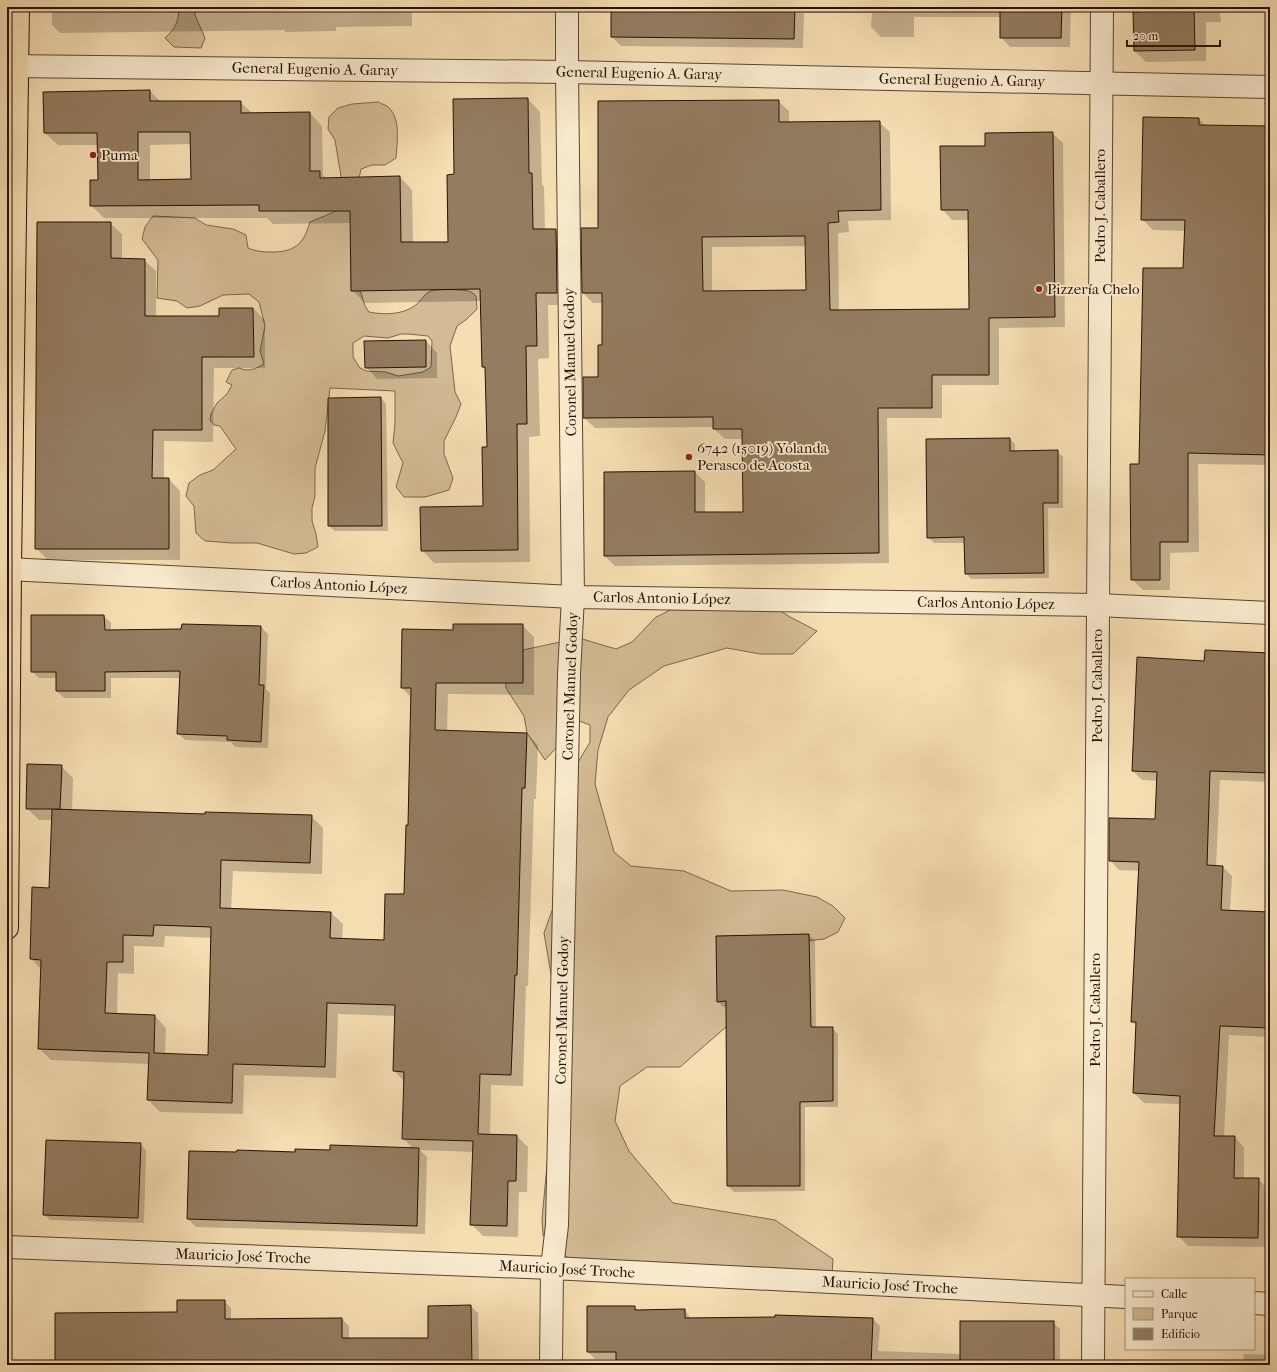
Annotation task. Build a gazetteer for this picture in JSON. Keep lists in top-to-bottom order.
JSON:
{
  "streets": {
    "street": [
      "General Eugenio A. Garay",
      "Pedro J. Caballero",
      "Coronel Manuel Godoy",
      "Carlos Antonio López",
      "Mauricio José Troche"
    ]
  },
  "crossings": [
    ["General Eugenio A. Garay", "Pedro J. Caballero"],
    ["General Eugenio A. Garay", "Coronel Manuel Godoy"],
    ["Pedro J. Caballero", "Carlos Antonio López"],
    ["Pedro J. Caballero", "Mauricio José Troche"],
    ["Coronel Manuel Godoy", "Carlos Antonio López"],
    ["Coronel Manuel Godoy", "Mauricio José Troche"]
  ],
  "places": ["Puma", "Pizzería Chelo", "6742 (15019) Yolanda Perasco de Acosta"],
  "legend": ["Calle", "Parque", "Edificio"],
  "scale_bar": "20 m"
}
